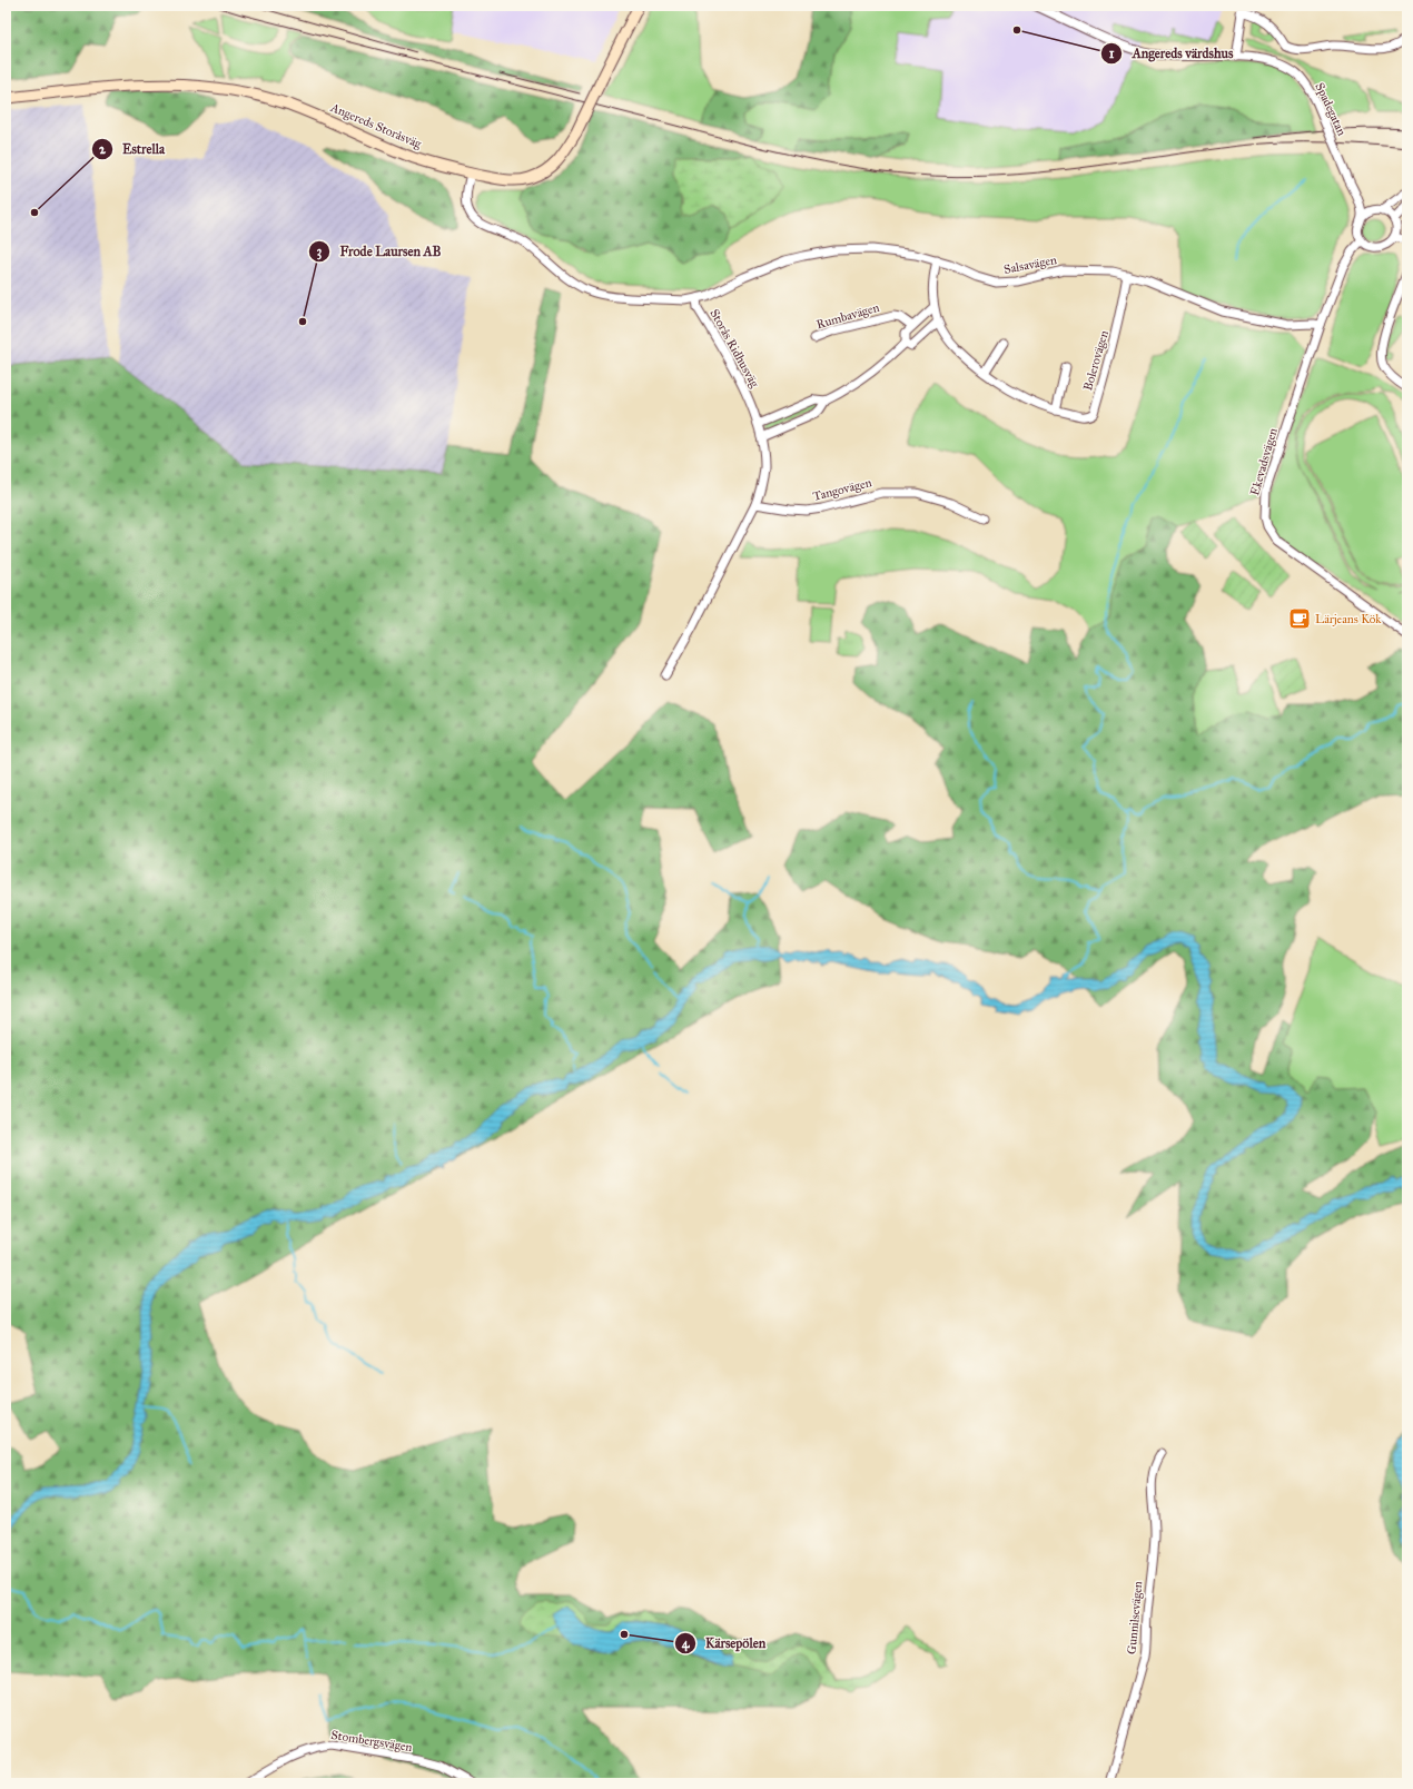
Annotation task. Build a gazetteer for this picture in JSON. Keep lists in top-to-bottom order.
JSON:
{
  "streets": {
    "street": [
      "Spadegatan",
      "Angereds Storåsväg",
      "Salsavägen",
      "Rumbavägen",
      "Storås Ridhusväg",
      "Bolerovägen",
      "Ekevadsvägen",
      "Tangovägen",
      "Gunnilsevägen",
      "Stombergsvägen"
    ]
  },
  "crossings": [
    ["Spadegatan", "Ekevadsvägen"],
    ["Salsavägen", "Storås Ridhusväg"],
    ["Salsavägen", "Bolerovägen"],
    ["Salsavägen", "Ekevadsvägen"],
    ["Storås Ridhusväg", "Tangovägen"]
  ],
  "places": {
    "other": [
      "Angereds värdshus",
      "Estrella",
      "Frode Laursen AB",
      "Kärsepölen"
    ],
    "cafe": ["Lärjeans Kök"]
  }
}
